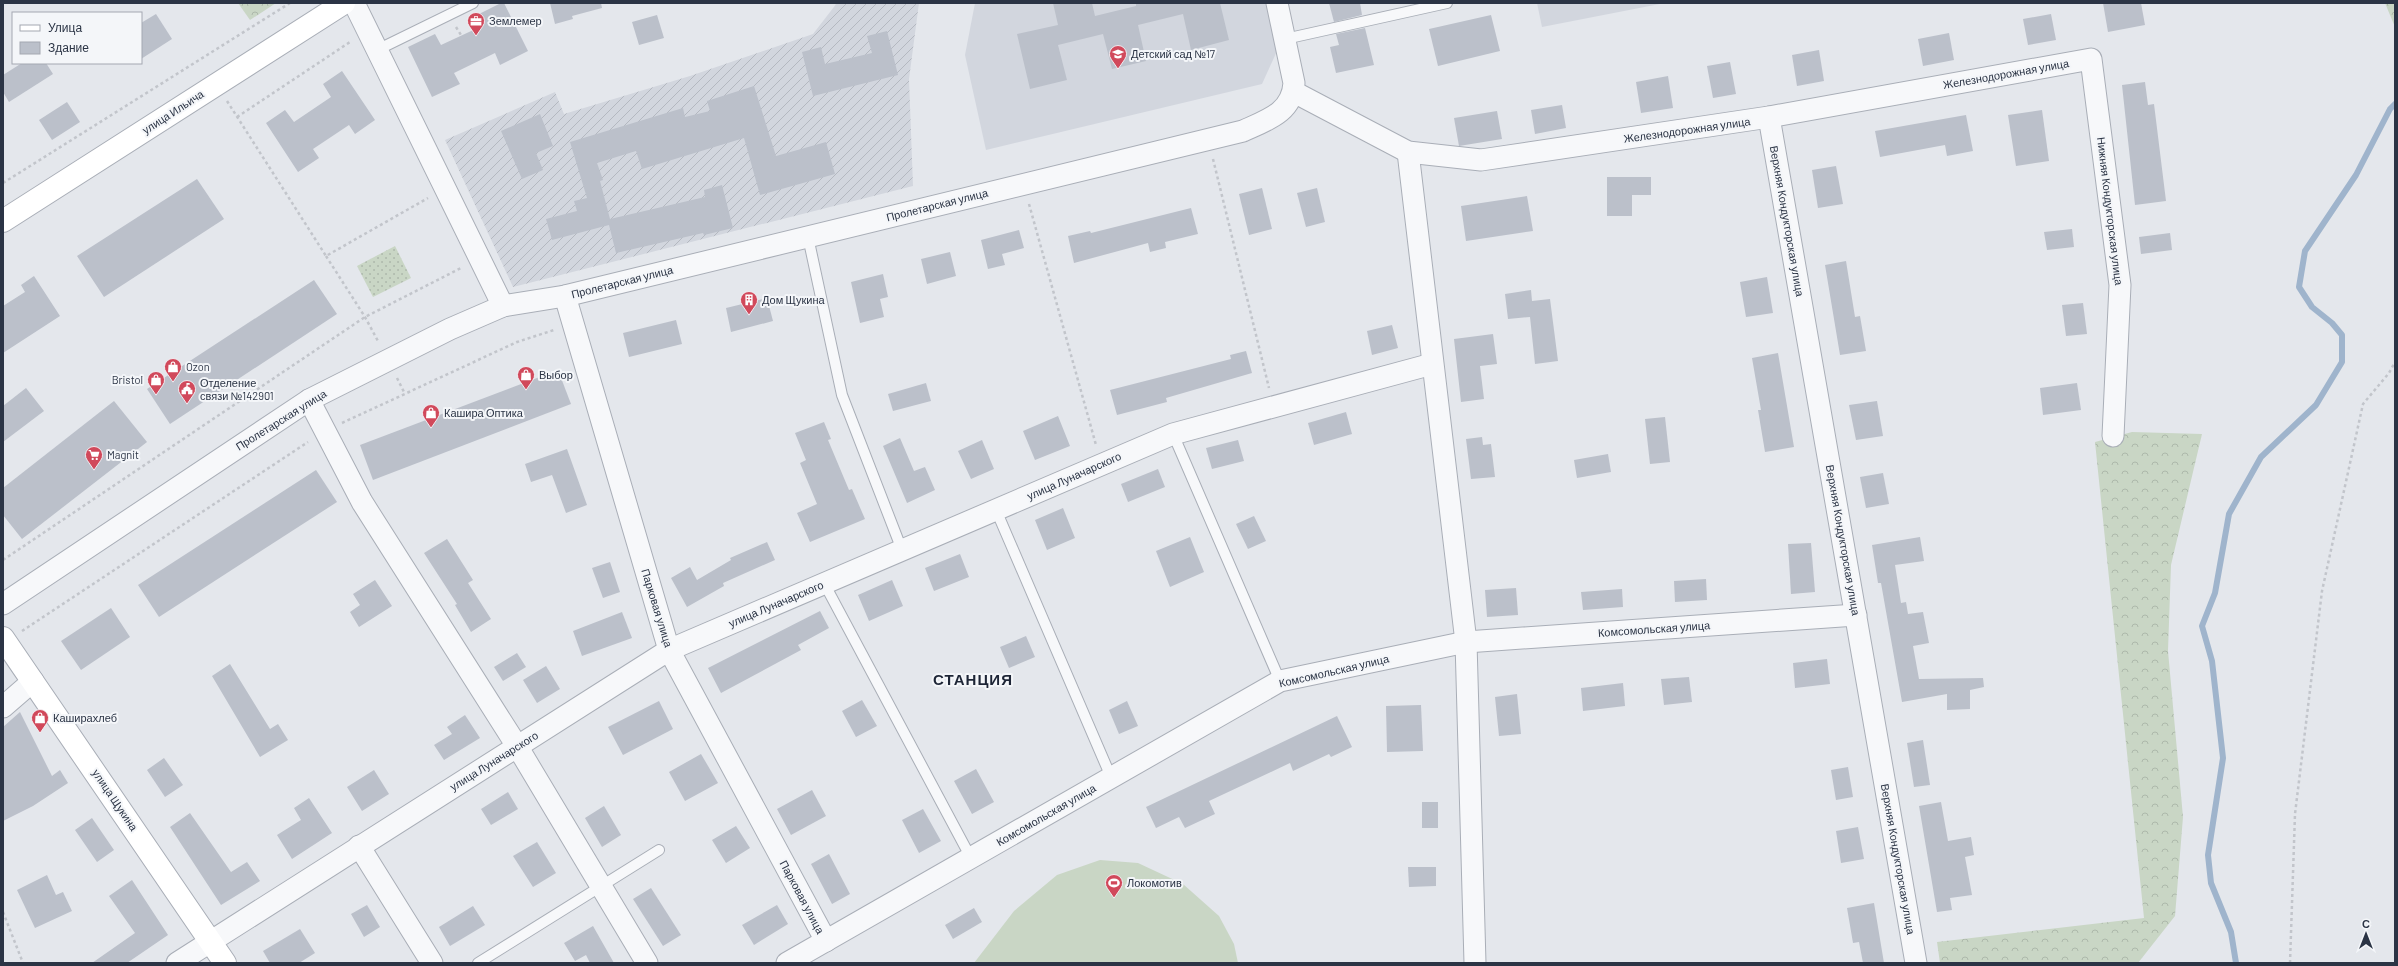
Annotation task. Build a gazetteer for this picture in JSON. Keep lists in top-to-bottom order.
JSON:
{
  "streets": {
    "main road": ["улица Ильича", "улица Щукина"],
    "street": [
      "Железнодорожная улица",
      "Пролетарская улица",
      "Нижняя Кондукторская улица",
      "Верхняя Кондукторская улица",
      "улица Луначарского",
      "Парковая улица",
      "Комсомольская улица"
    ]
  },
  "crossings": [
    ["Железнодорожная улица", "Пролетарская улица"],
    ["Железнодорожная улица", "Нижняя Кондукторская улица"],
    ["Железнодорожная улица", "Верхняя Кондукторская улица"],
    ["Пролетарская улица", "Парковая улица"],
    ["Верхняя Кондукторская улица", "Комсомольская улица"],
    ["улица Луначарского", "Парковая улица"],
    ["улица Луначарского", "улица Щукина"],
    ["Парковая улица", "Комсомольская улица"]
  ],
  "districts": ["СТАНЦИЯ"],
  "places": {
    "office": ["Землемер"],
    "school or university": ["Детский сад №17"],
    "building": ["Дом Щукина"],
    "shop": [
      "Ozon",
      "Выбор",
      "Bristol",
      "Кашира Оптика",
      "Каширахлеб"
    ],
    "public building": ["Отделение связи №142901"],
    "supermarket": ["Magnit"],
    "sports": ["Локомотив"]
  },
  "legend": ["Улица", "Здание"],
  "north": "top"
}
